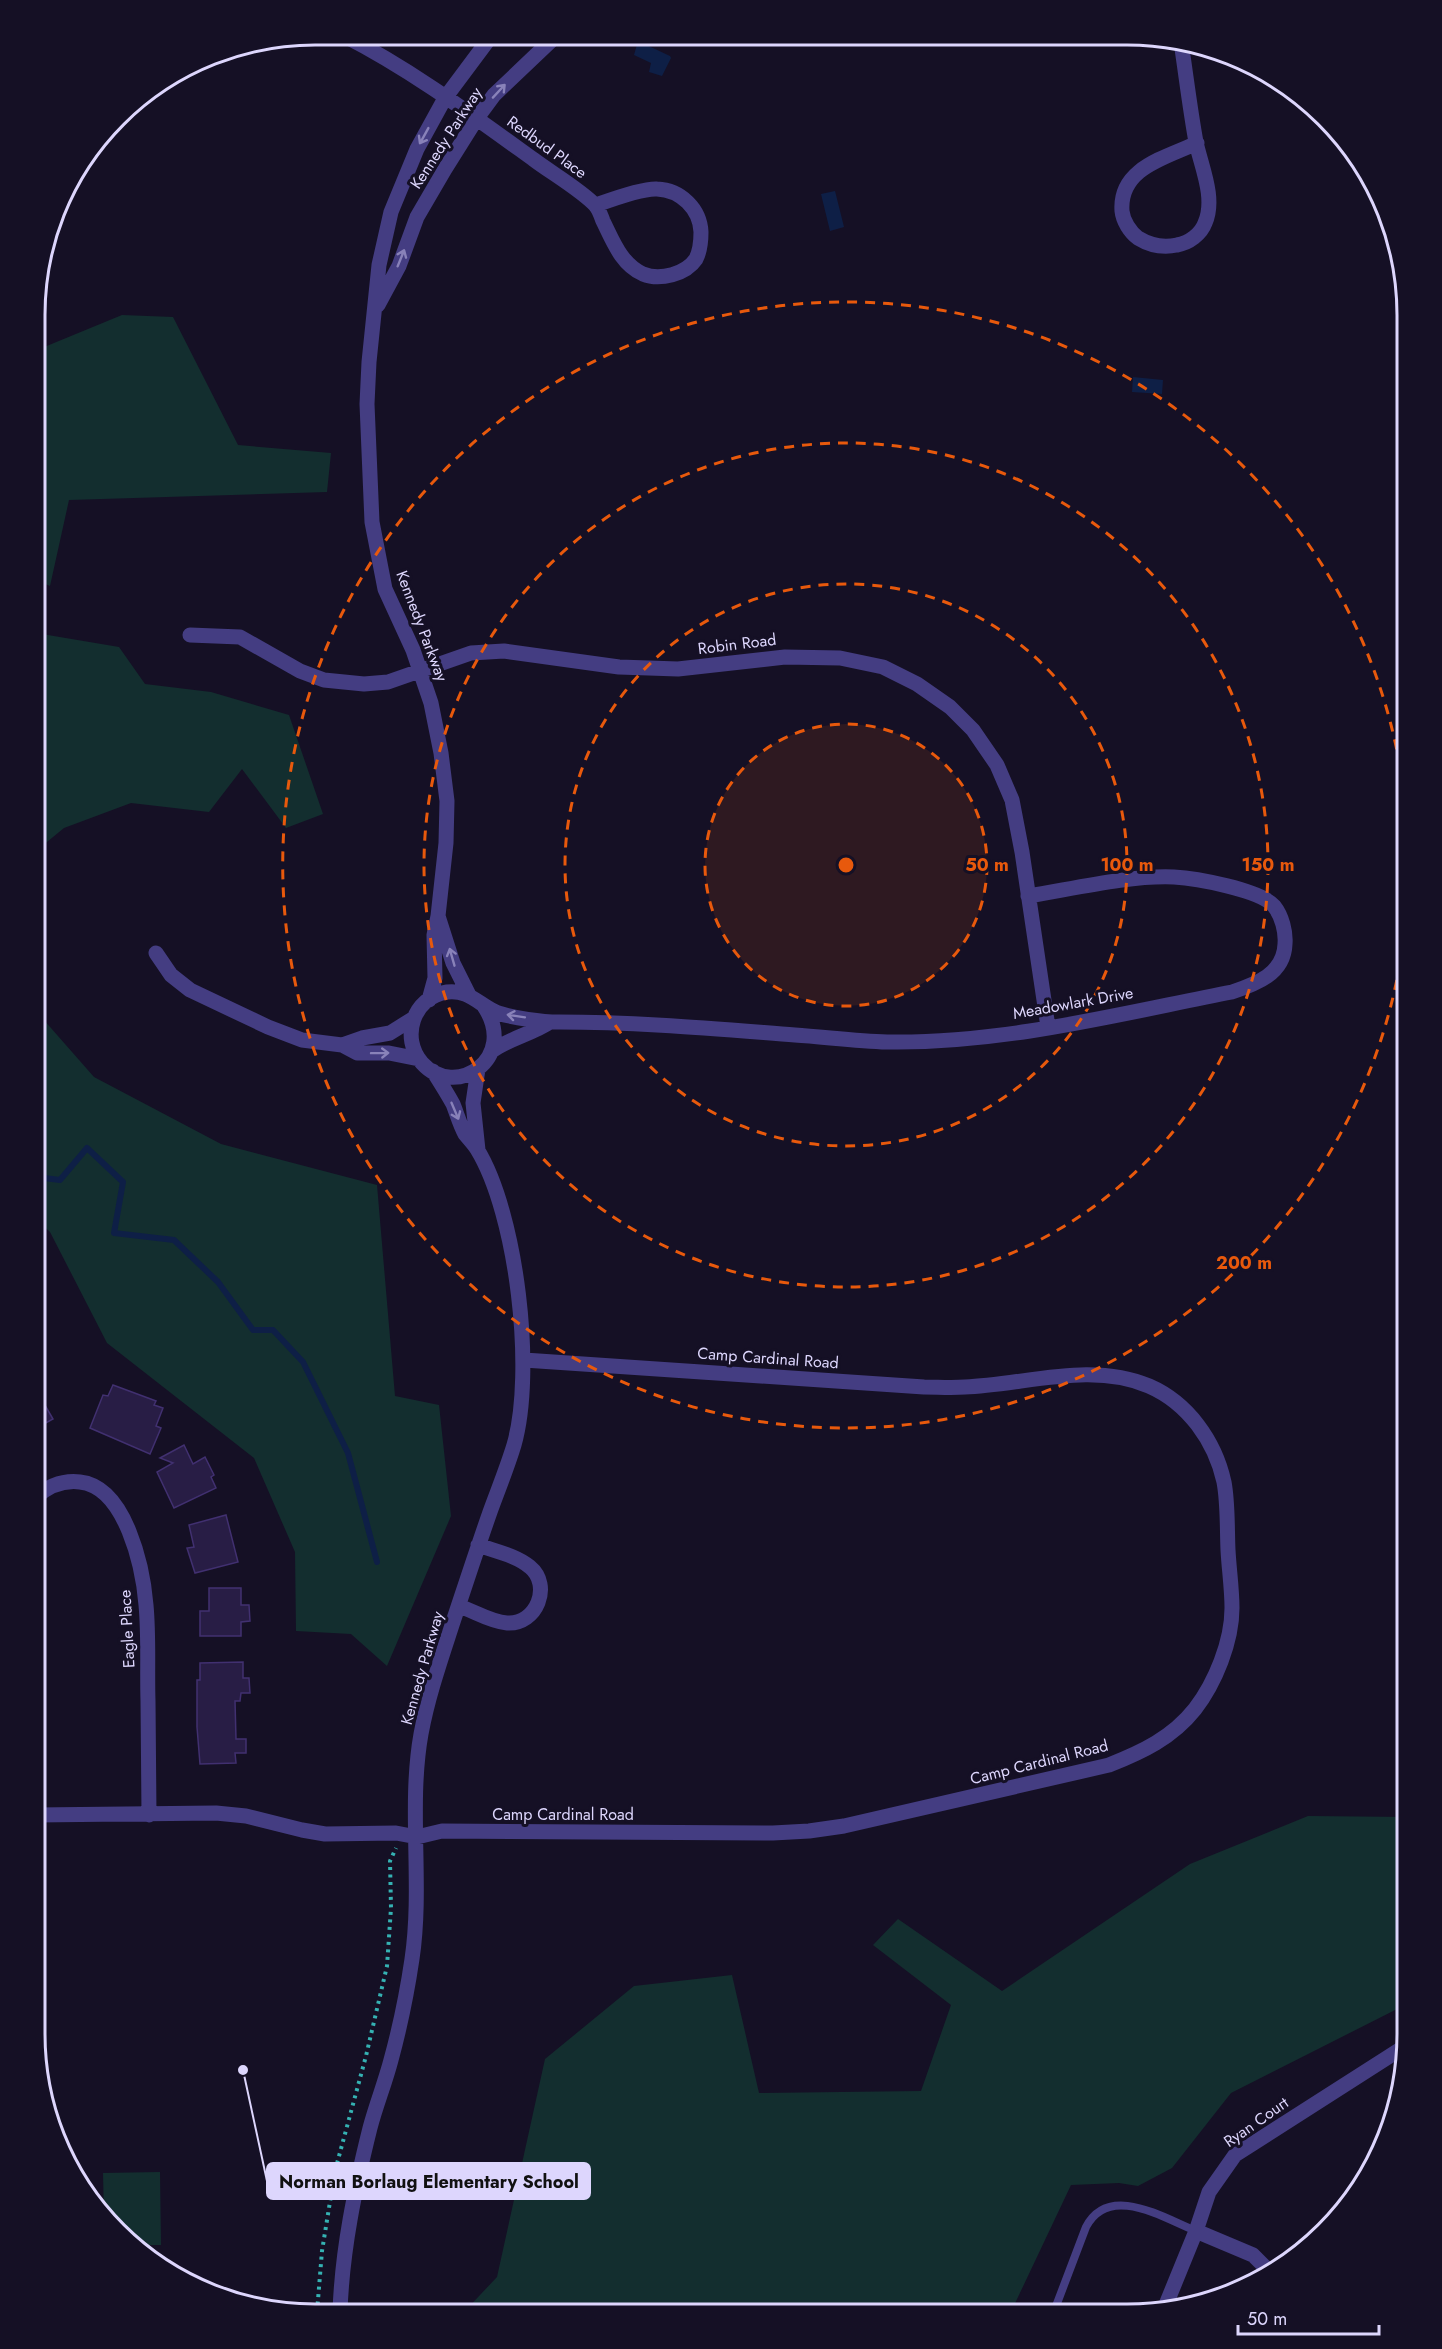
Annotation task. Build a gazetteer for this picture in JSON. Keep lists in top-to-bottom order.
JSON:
{
  "streets": {
    "street": [
      "Kennedy Parkway",
      "Redbud Place",
      "Robin Road",
      "Meadowlark Drive",
      "Camp Cardinal Road",
      "Eagle Place",
      "Ryan Court"
    ]
  },
  "crossings": [
    ["Kennedy Parkway", "Redbud Place"],
    ["Kennedy Parkway", "Robin Road"],
    ["Kennedy Parkway", "Meadowlark Drive"],
    ["Kennedy Parkway", "Camp Cardinal Road"],
    ["Robin Road", "Meadowlark Drive"],
    ["Camp Cardinal Road", "Eagle Place"]
  ],
  "places": ["Norman Borlaug Elementary School"],
  "scale_bar": "50 m",
  "rings": [
    "50 m",
    "100 m",
    "150 m",
    "200 m"
  ]
}
